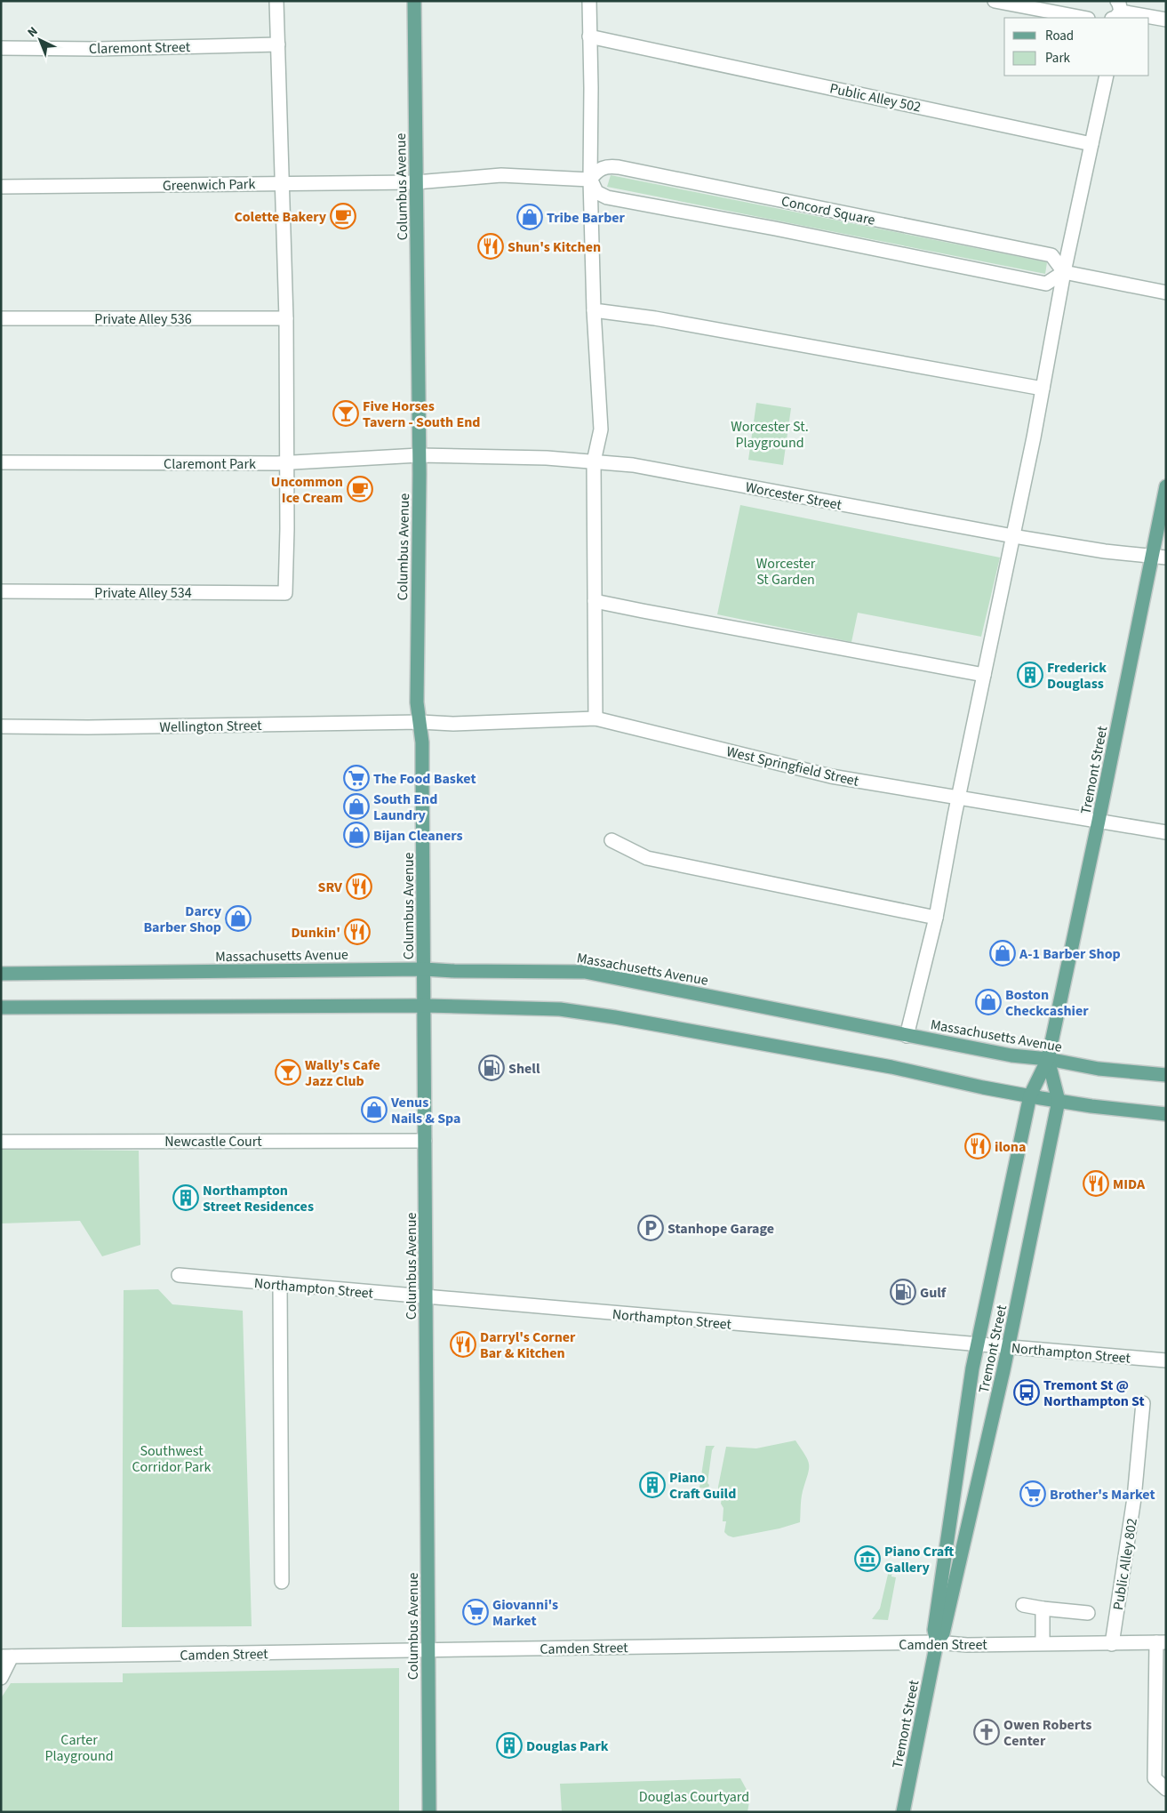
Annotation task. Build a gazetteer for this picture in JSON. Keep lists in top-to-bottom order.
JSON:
{
  "streets": {
    "main road": ["Columbus Avenue", "Tremont Street", "Massachusetts Avenue"],
    "street": [
      "Claremont Street",
      "Public Alley 502",
      "Greenwich Park",
      "Concord Square",
      "Private Alley 536",
      "Claremont Park",
      "Worcester Street",
      "Private Alley 534",
      "Wellington Street",
      "West Springfield Street",
      "Newcastle Court",
      "Northampton Street",
      "Public Alley 802",
      "Camden Street"
    ]
  },
  "crossings": [
    ["Greenwich Park", "Columbus Avenue"],
    ["Columbus Avenue", "Claremont Park"],
    ["Columbus Avenue", "Worcester Street"],
    ["Columbus Avenue", "Wellington Street"],
    ["Columbus Avenue", "West Springfield Street"],
    ["Columbus Avenue", "Massachusetts Avenue"],
    ["Columbus Avenue", "Newcastle Court"],
    ["Columbus Avenue", "Northampton Street"],
    ["Columbus Avenue", "Camden Street"],
    ["Claremont Park", "Worcester Street"],
    ["Claremont Park", "Private Alley 534"],
    ["Worcester Street", "Tremont Street"],
    ["Wellington Street", "West Springfield Street"],
    ["West Springfield Street", "Tremont Street"],
    ["Tremont Street", "Massachusetts Avenue"],
    ["Tremont Street", "Northampton Street"],
    ["Tremont Street", "Camden Street"],
    ["Public Alley 802", "Camden Street"]
  ],
  "parks": [
    "Worcester St. Playground",
    "Worcester St Garden",
    "Southwest Corridor Park",
    "Carter Playground",
    "Douglas Courtyard"
  ],
  "places": {
    "cafe": ["Colette Bakery", "Uncommon Ice Cream"],
    "shop": [
      "Tribe Barber",
      "South End Laundry",
      "Bijan Cleaners",
      "Darcy Barber Shop",
      "A-1 Barber Shop",
      "Boston Checkcashier",
      "Venus Nails & Spa"
    ],
    "restaurant": [
      "Shun's Kitchen",
      "SRV",
      "Dunkin'",
      "ilona",
      "MIDA",
      "Darryl's Corner Bar & Kitchen"
    ],
    "bar": ["Five Horses Tavern - South End", "Wally's Cafe Jazz Club"],
    "building": [
      "Frederick Douglass",
      "Northampton Street Residences",
      "Piano Craft Guild",
      "Douglas Park"
    ],
    "supermarket": ["The Food Basket", "Brother's Market", "Giovanni's Market"],
    "fuel station": ["Shell", "Gulf"],
    "parking": ["Stanhope Garage"],
    "bus stop": ["Tremont St @ Northampton St"],
    "museum": ["Piano Craft Gallery"],
    "church": ["Owen Roberts Center"]
  },
  "legend": ["Road", "Park"],
  "north": "top left"
}
